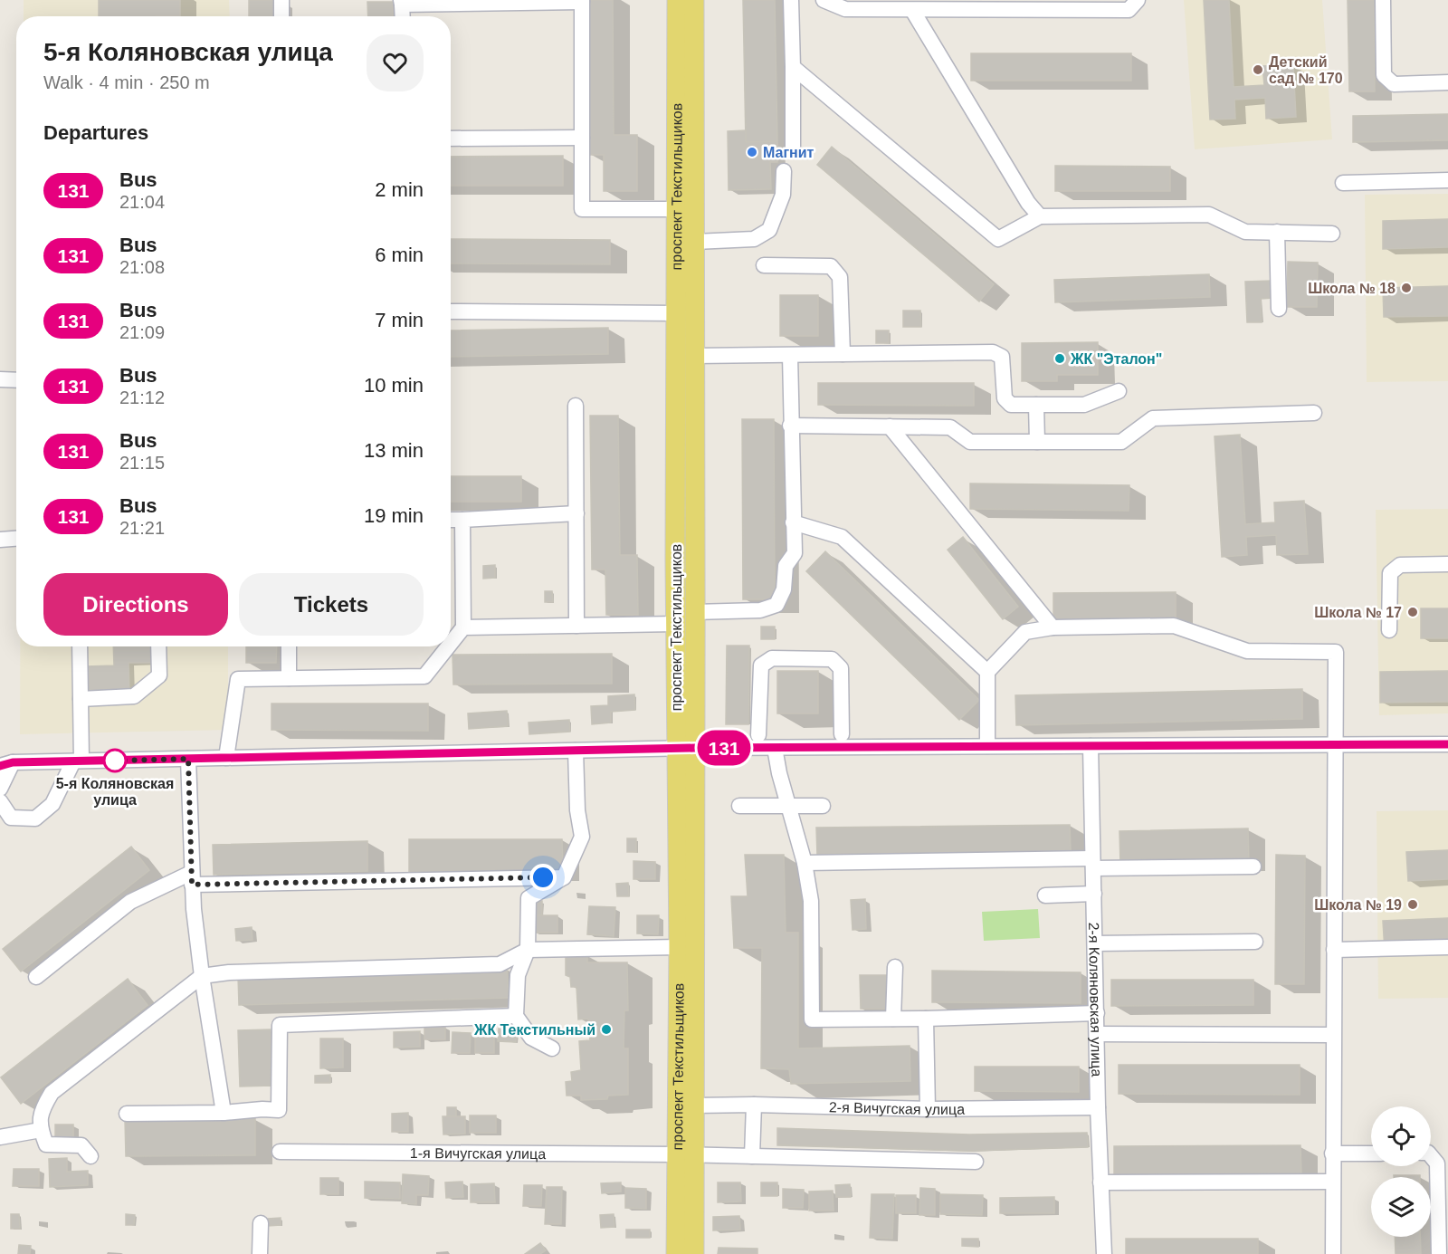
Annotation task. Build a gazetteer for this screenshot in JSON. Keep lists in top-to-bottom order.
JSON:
{
  "streets": {
    "main road": ["проспект Текстильщиков"],
    "street": ["2-я Коляновская улица", "2-я Вичугская улица", "1-я Вичугская улица"]
  },
  "crossings": [
    ["проспект Текстильщиков", "2-я Вичугская улица"],
    ["проспект Текстильщиков", "1-я Вичугская улица"],
    ["2-я Коляновская улица", "2-я Вичугская улица"]
  ],
  "places": [
    "Детский сад № 170",
    "Магнит",
    "Школа № 18",
    "ЖК \"Эталон\"",
    "Школа № 17",
    "5-я Коляновская улица",
    "Школа № 19",
    "ЖК Текстильный"
  ],
  "lines": ["bus line 131"],
  "page": {
    "on_map": "131",
    "heading": [
      ["5-я Коляновская улица", "Walk · 4 min · 250 m"],
      "Departures"
    ],
    "list": [
      {
        "mark": "131",
        "name": "Bus",
        "note": "21:04",
        "value": "2 min"
      },
      {
        "mark": "131",
        "name": "Bus",
        "note": "21:08",
        "value": "6 min"
      },
      {
        "mark": "131",
        "name": "Bus",
        "note": "21:09",
        "value": "7 min"
      },
      {
        "mark": "131",
        "name": "Bus",
        "note": "21:12",
        "value": "10 min"
      },
      {
        "mark": "131",
        "name": "Bus",
        "note": "21:15",
        "value": "13 min"
      },
      {
        "mark": "131",
        "name": "Bus",
        "note": "21:21",
        "value": "19 min"
      }
    ],
    "buttons": ["Directions", "Tickets"]
  }
}
